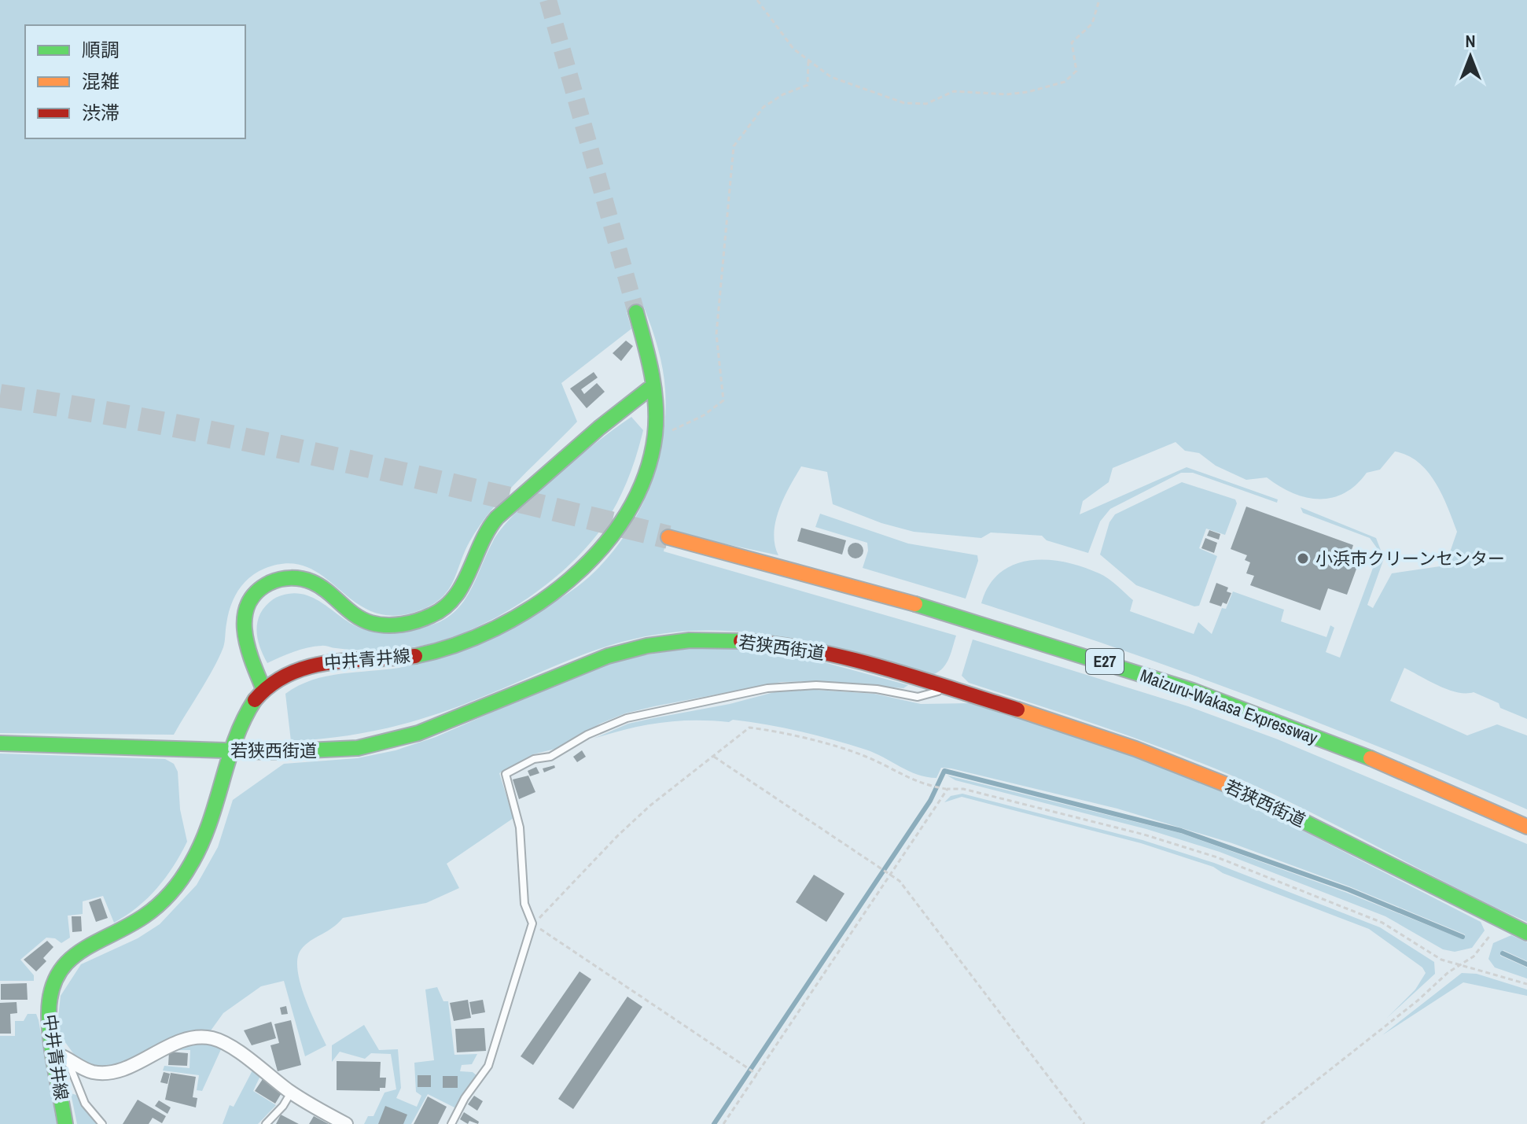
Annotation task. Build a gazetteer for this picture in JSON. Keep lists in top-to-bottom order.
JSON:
{
  "streets": {
    "main road": [
      "若狭西街道",
      "中井青井線",
      "E27",
      "Maizuru-Wakasa Expressway"
    ]
  },
  "crossings": [
    ["若狭西街道", "中井青井線"]
  ],
  "places": ["小浜市クリーンセンター"],
  "legend": ["順調", "混雑", "渋滞"],
  "north": "top"
}
